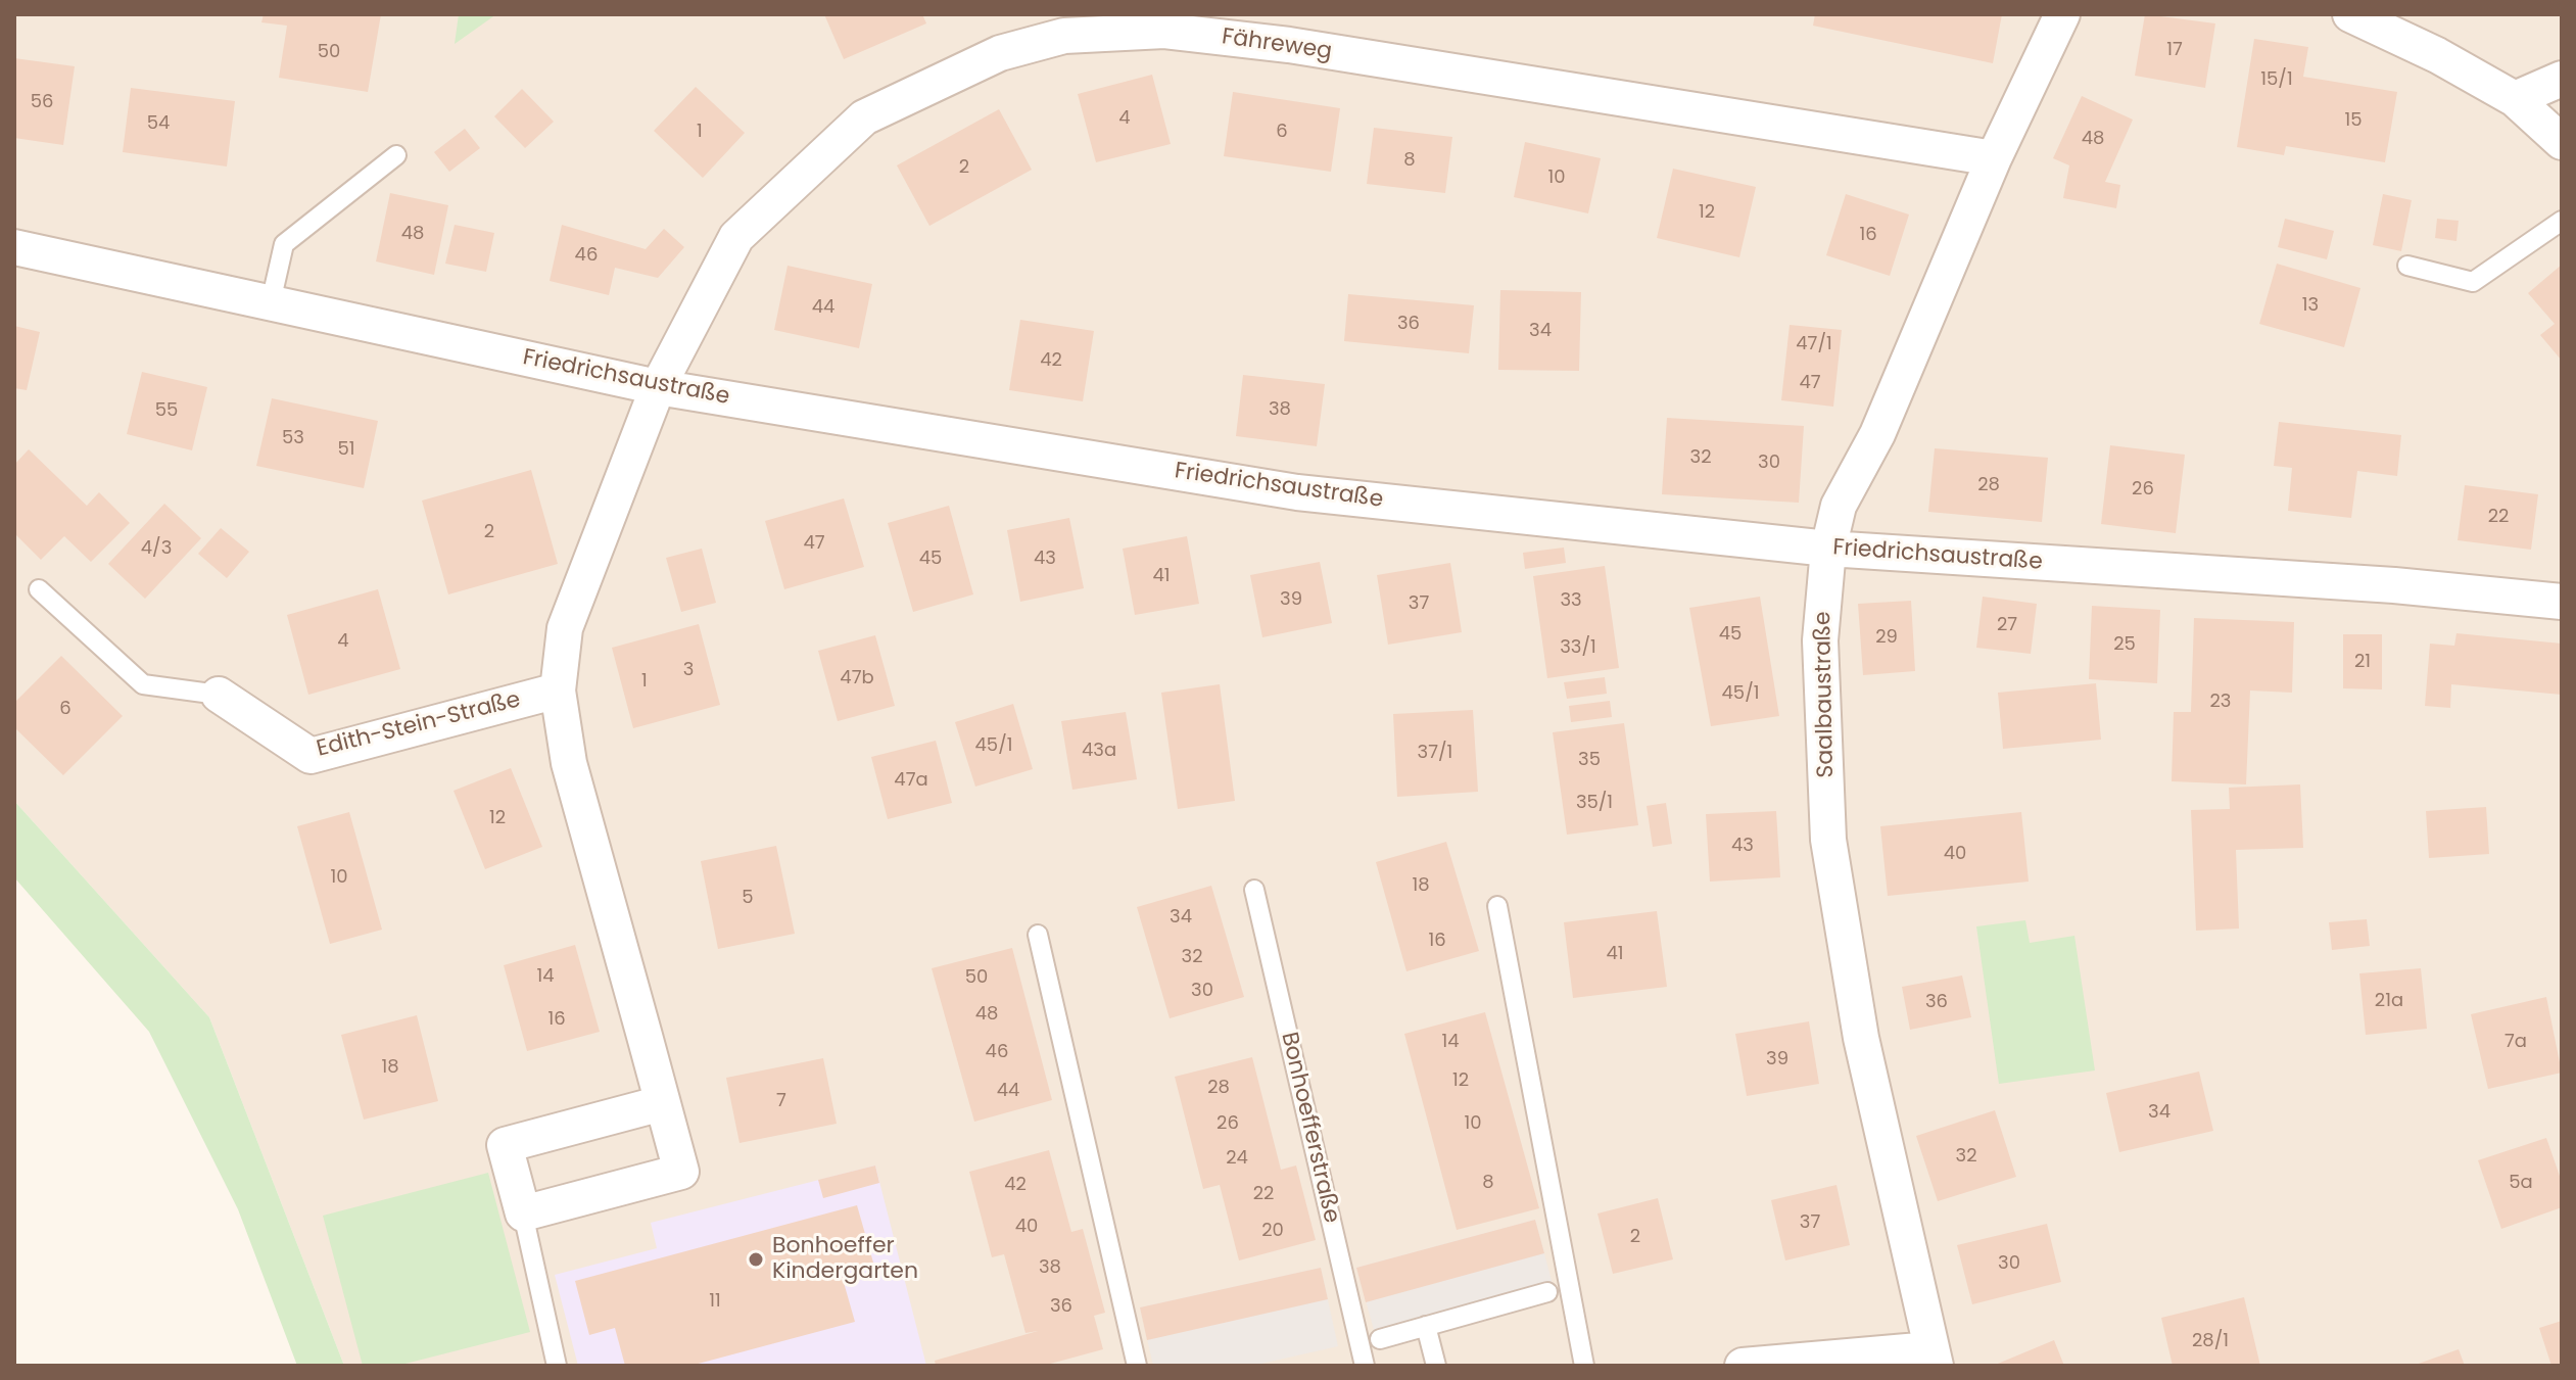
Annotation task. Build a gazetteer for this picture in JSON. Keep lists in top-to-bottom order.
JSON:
{
  "streets": {
    "street": [
      "Fähreweg",
      "Friedrichsaustraße",
      "Saalbaustraße",
      "Edith-Stein-Straße"
    ],
    "lane": ["Bonhoefferstraße"]
  },
  "crossings": [
    ["Fähreweg", "Friedrichsaustraße"],
    ["Fähreweg", "Saalbaustraße"],
    ["Friedrichsaustraße", "Saalbaustraße"]
  ],
  "places": ["Bonhoeffer Kindergarten"],
  "house_numbers": [
    "17",
    "50",
    "15/1",
    "56",
    "4",
    "15",
    "54",
    "1",
    "6",
    "48",
    "8",
    "2",
    "10",
    "12",
    "48",
    "16",
    "46",
    "13",
    "44",
    "36",
    "34",
    "47/1",
    "42",
    "47",
    "38",
    "55",
    "53",
    "51",
    "32",
    "30",
    "28",
    "26",
    "22",
    "2",
    "47",
    "4/3",
    "45",
    "43",
    "41",
    "39",
    "33",
    "37",
    "27",
    "45",
    "29",
    "4",
    "25",
    "33/1",
    "21",
    "3",
    "47b",
    "1",
    "45/1",
    "23",
    "6",
    "45/1",
    "43a",
    "37/1",
    "35",
    "47a",
    "35/1",
    "12",
    "43",
    "40",
    "10",
    "18",
    "5",
    "34",
    "16",
    "41",
    "32",
    "14",
    "50",
    "30",
    "21a",
    "36",
    "48",
    "16",
    "14",
    "7a",
    "46",
    "39",
    "18",
    "12",
    "28",
    "44",
    "7",
    "34",
    "26",
    "10",
    "32",
    "24",
    "8",
    "5a",
    "42",
    "22",
    "37",
    "40",
    "20",
    "2",
    "30",
    "38",
    "11",
    "36",
    "28/1"
  ]
}
